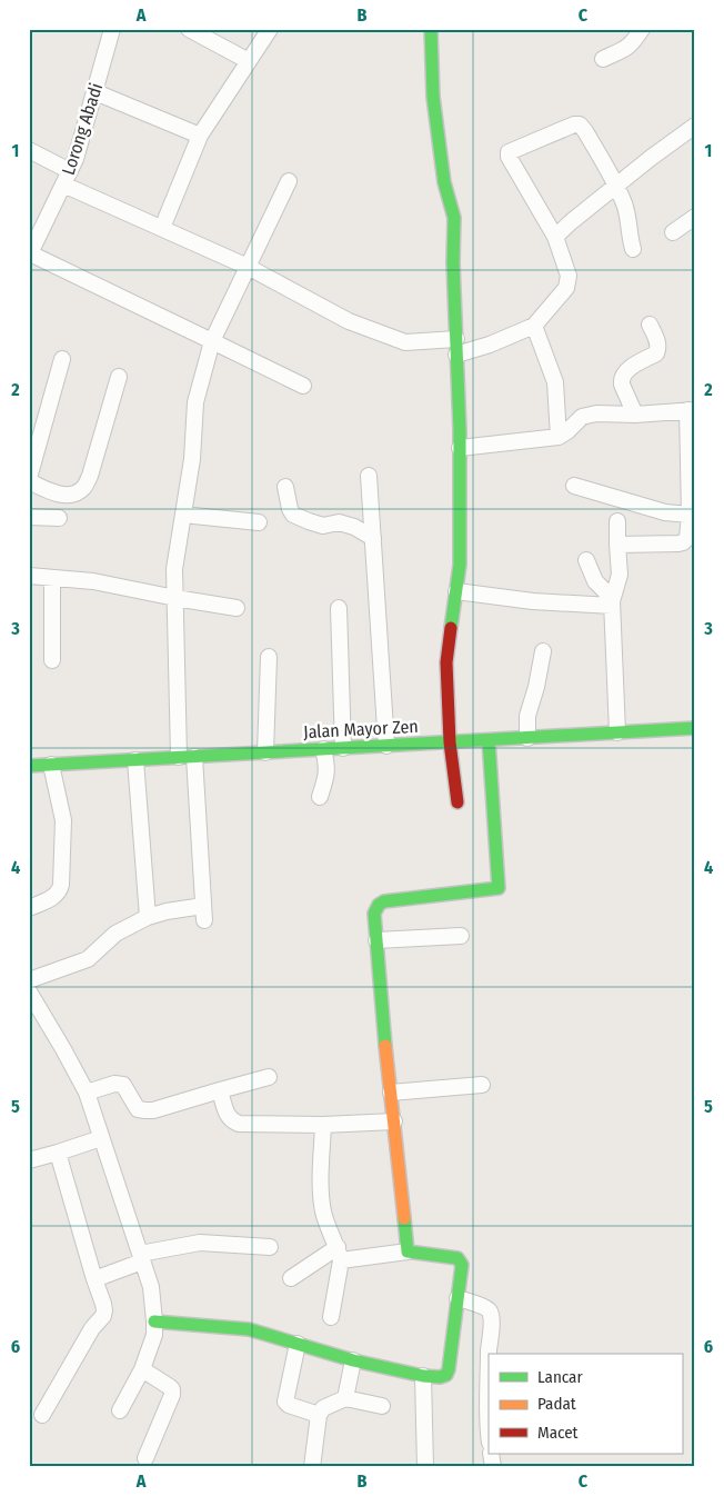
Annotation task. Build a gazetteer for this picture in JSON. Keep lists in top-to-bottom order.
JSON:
{
  "streets": {
    "street": ["Lorong Abadi", "Jalan Mayor Zen"]
  },
  "legend": ["Lancar", "Padat", "Macet"],
  "grid": {
    "columns": ["A", "B", "C"],
    "rows": [
      "1",
      "2",
      "3",
      "4",
      "5",
      "6"
    ]
  }
}
